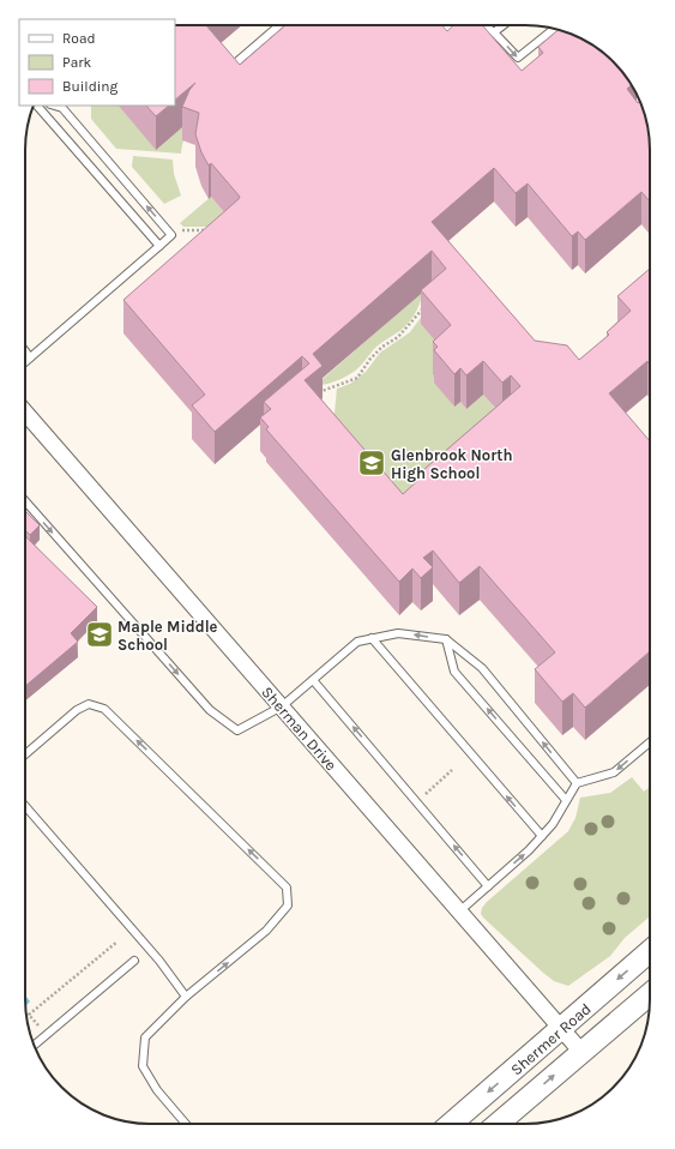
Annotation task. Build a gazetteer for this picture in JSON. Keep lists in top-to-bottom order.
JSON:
{
  "streets": {
    "main road": ["Shermer Road"],
    "street": ["Sherman Drive"]
  },
  "crossings": [
    ["Sherman Drive", "Shermer Road"]
  ],
  "places": {
    "school or university": ["Glenbrook North High School", "Maple Middle School"]
  },
  "legend": ["Road", "Park", "Building"]
}
